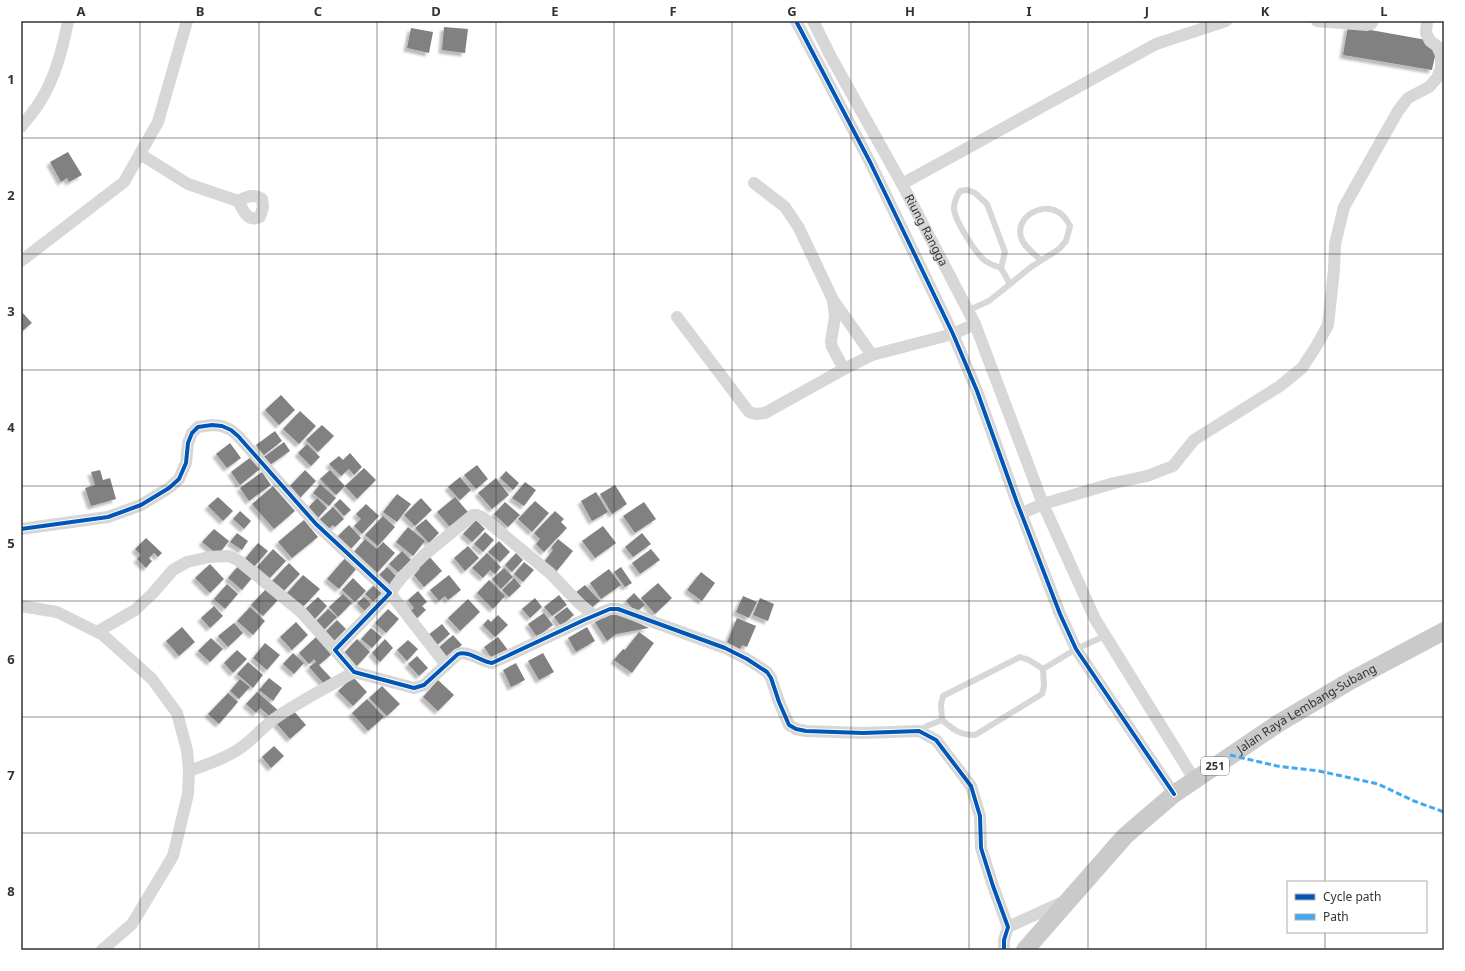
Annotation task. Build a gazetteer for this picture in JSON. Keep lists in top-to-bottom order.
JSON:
{
  "streets": {
    "main road": ["Jalan Raya Lembang-Subang", "251"],
    "street": ["Riung Rangga"]
  },
  "crossings": [
    ["Riung Rangga", "Jalan Raya Lembang-Subang"]
  ],
  "legend": ["Cycle path", "Path"],
  "grid": {
    "columns": [
      "A",
      "B",
      "C",
      "D",
      "E",
      "F",
      "G",
      "H",
      "I",
      "J",
      "K",
      "L"
    ],
    "rows": [
      "1",
      "2",
      "3",
      "4",
      "5",
      "6",
      "7",
      "8"
    ]
  }
}
